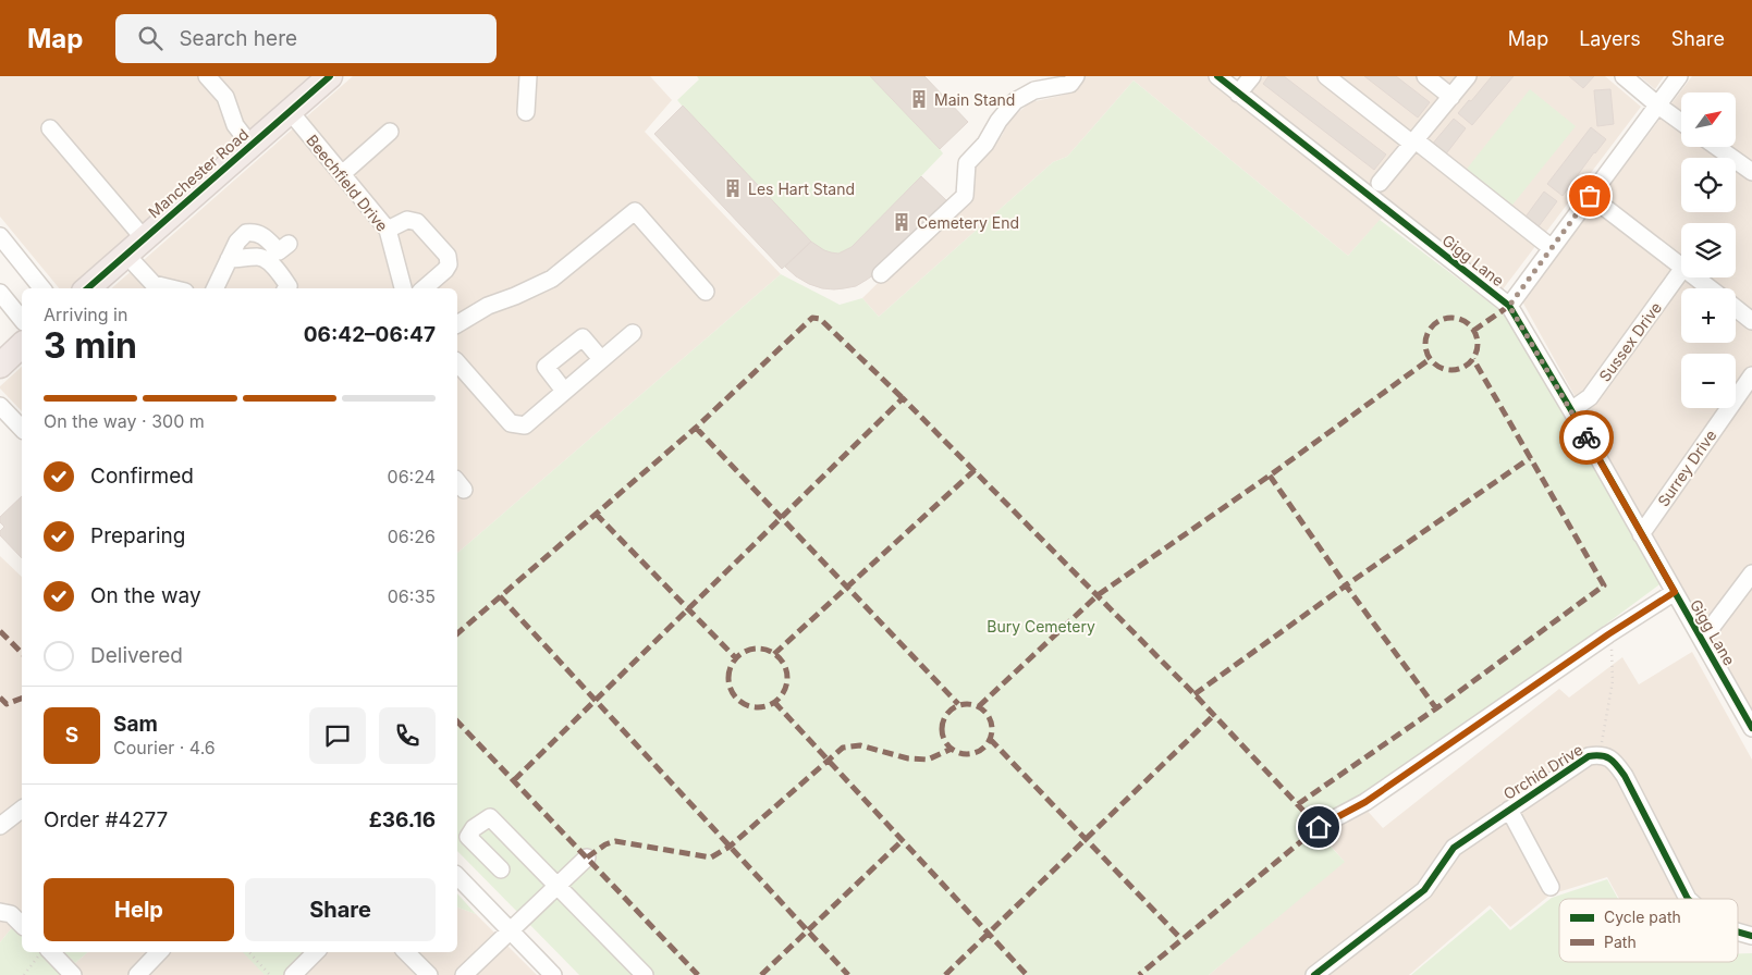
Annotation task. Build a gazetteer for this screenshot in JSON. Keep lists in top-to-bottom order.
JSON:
{
  "streets": {
    "highway": ["Manchester Road"],
    "street": [
      "Beechfield Drive",
      "Gigg Lane",
      "Sussex Drive",
      "Surrey Drive",
      "Orchid Drive"
    ]
  },
  "crossings": [
    ["Manchester Road", "Beechfield Drive"],
    ["Gigg Lane", "Sussex Drive"],
    ["Gigg Lane", "Surrey Drive"]
  ],
  "parks": ["Bury Cemetery"],
  "places": {
    "building": ["Main Stand", "Les Hart Stand", "Cemetery End"]
  },
  "legend": ["Cycle path", "Path"],
  "north": "top right",
  "page": {
    "header": "Map",
    "search": "Search here",
    "nav": ["Map", "Layers", "Share"],
    "map_buttons": ["+", "−"],
    "heading": ["3 min", "Arriving in", "06:42–06:47"],
    "panel": [
      "Sam",
      "Courier · 4.6",
      "Order #4277",
      "£36.16"
    ],
    "bar": "On the way · 300 m",
    "list": [
      ["Confirmed", "06:24"],
      ["Preparing", "06:26"],
      ["On the way", "06:35"],
      "Delivered"
    ],
    "round": "S",
    "buttons": ["Help", "Share"]
  }
}
